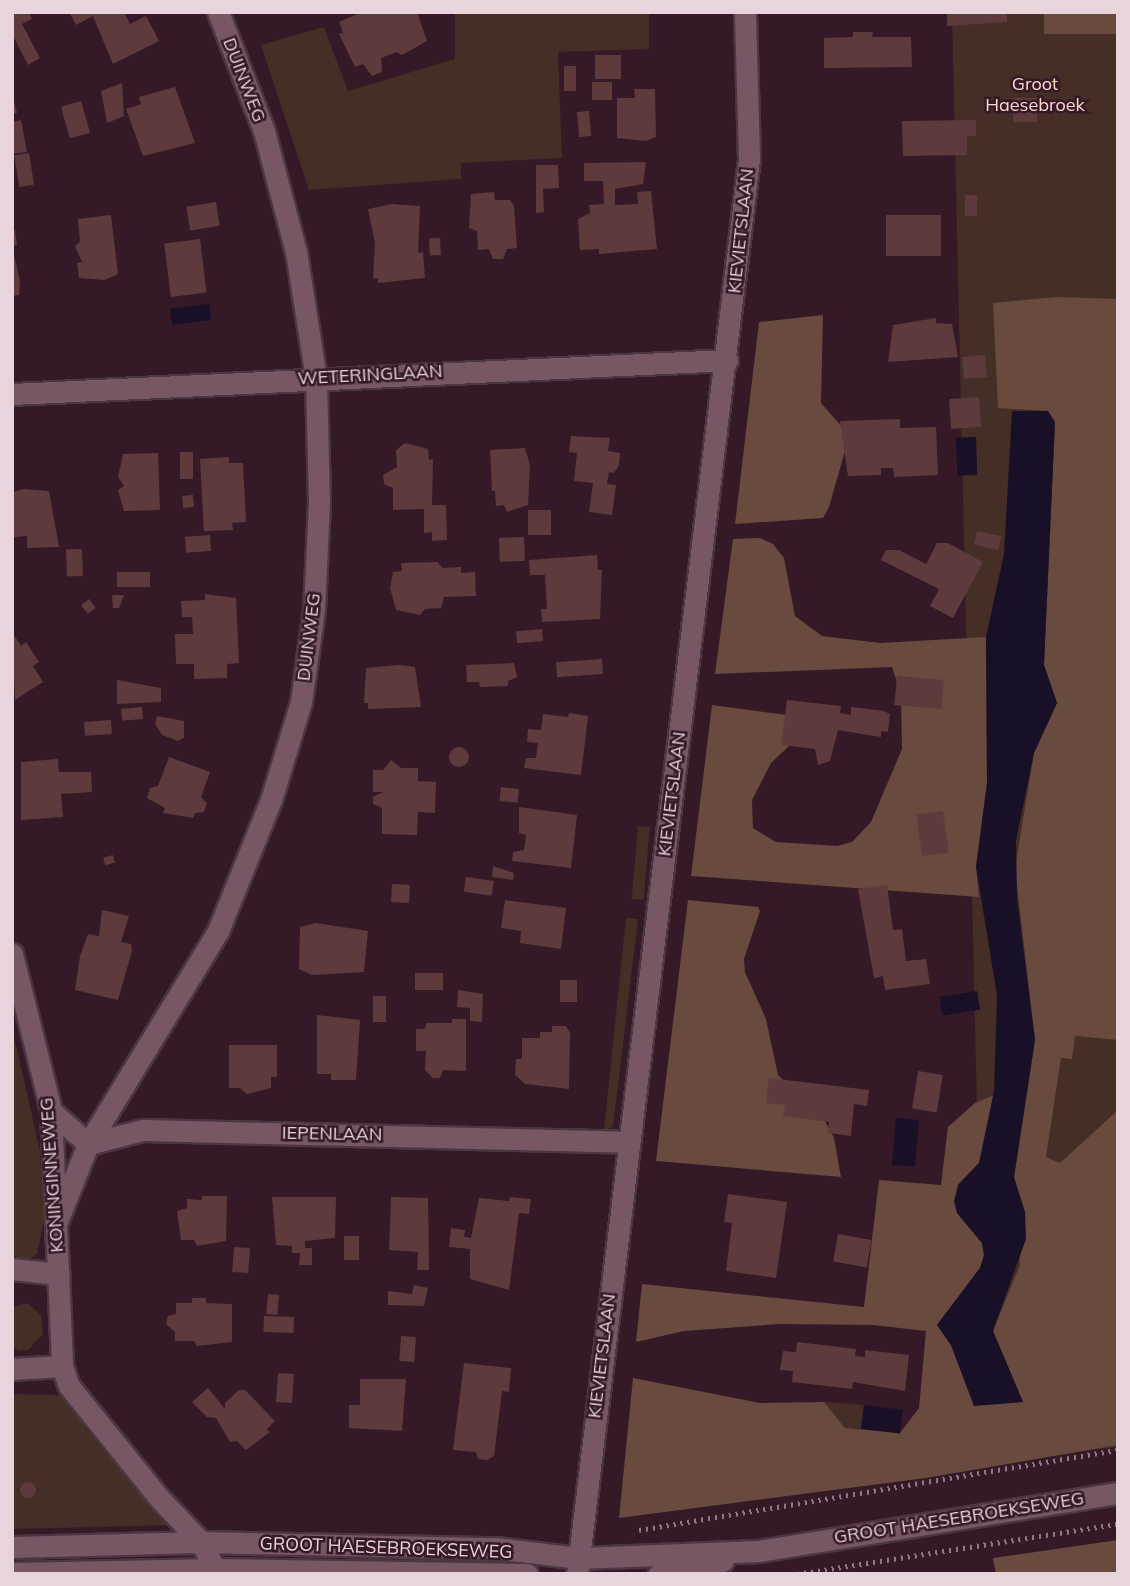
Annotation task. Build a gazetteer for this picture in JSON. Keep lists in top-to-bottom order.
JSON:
{
  "streets": {
    "street": [
      "DUINWEG",
      "KIEVIETSLAAN",
      "WETERINGLAAN",
      "IEPENLAAN",
      "KONINGINNEWEG",
      "GROOT HAESEBROEKSEWEG"
    ]
  },
  "crossings": [
    ["DUINWEG", "WETERINGLAAN"],
    ["DUINWEG", "IEPENLAAN"],
    ["DUINWEG", "KONINGINNEWEG"],
    ["KIEVIETSLAAN", "WETERINGLAAN"],
    ["KIEVIETSLAAN", "IEPENLAAN"],
    ["KIEVIETSLAAN", "GROOT HAESEBROEKSEWEG"],
    ["KONINGINNEWEG", "GROOT HAESEBROEKSEWEG"]
  ],
  "parks": ["Groot Haesebroek"]
}
